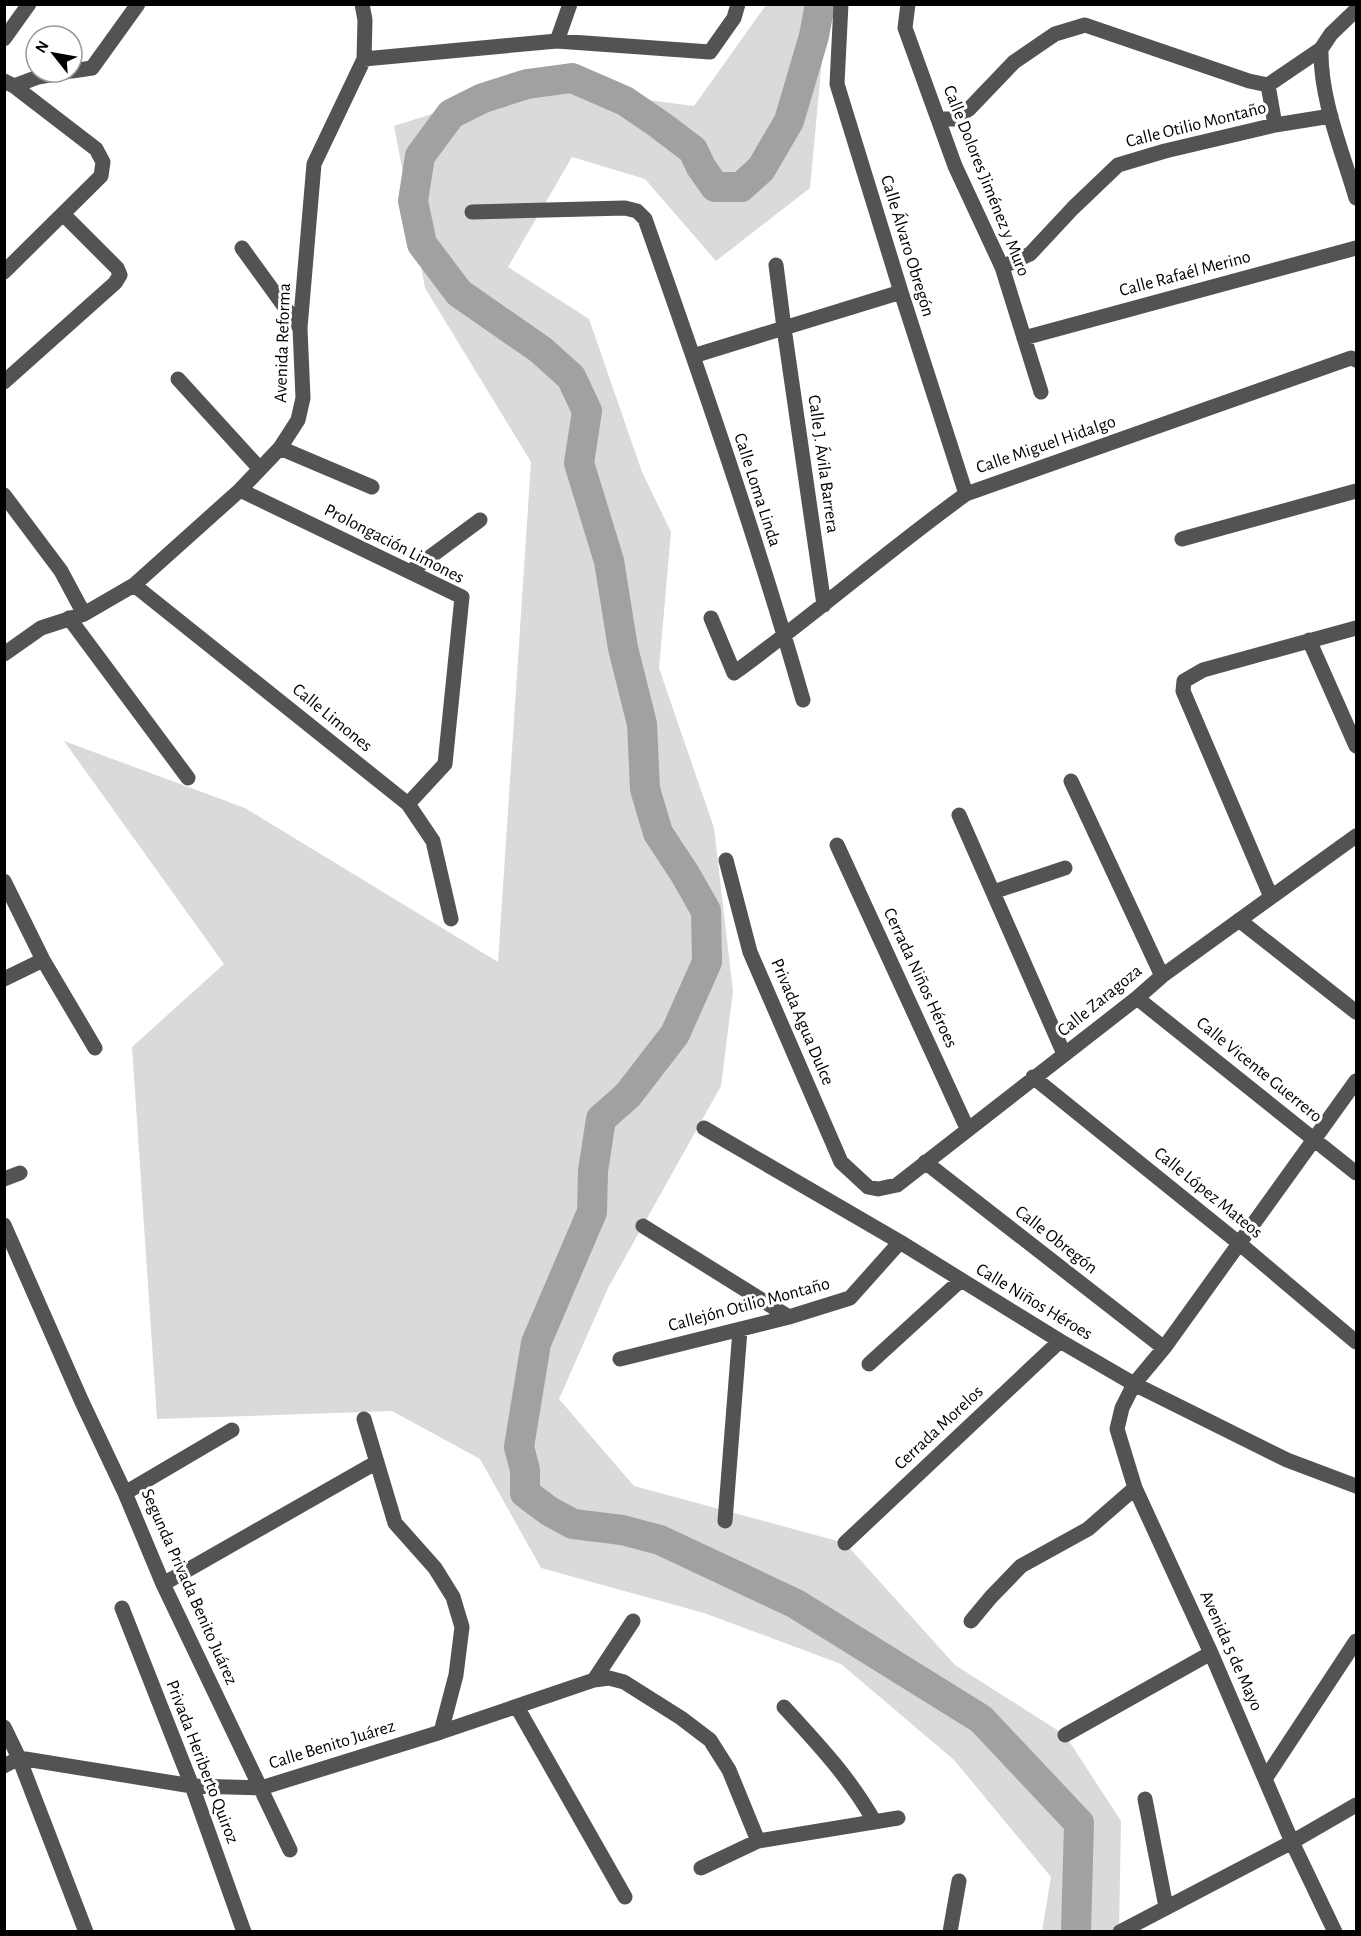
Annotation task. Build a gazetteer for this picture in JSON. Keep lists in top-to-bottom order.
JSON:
{
  "streets": {
    "street": [
      "Calle Otilio Montaño",
      "Calle Dolores Jiménez y Muro",
      "Calle Álvaro Obregón",
      "Calle Rafaél Merino",
      "Avenida Reforma",
      "Calle Miguel Hidalgo",
      "Calle J. Ávila Barrera",
      "Calle Loma Linda",
      "Prolongación Limones",
      "Calle Limones",
      "Cerrada Niños Héroes",
      "Calle Zaragoza",
      "Privada Agua Dulce",
      "Calle Vicente Guerrero",
      "Calle López Mateos",
      "Calle Obregón",
      "Calle Niños Héroes",
      "Callejón Otilio Montaño",
      "Cerrada Morelos",
      "Segunda Privada Benito Juárez",
      "Avenida 5 de Mayo",
      "Calle Benito Juárez",
      "Privada Heriberto Quiroz"
    ]
  },
  "crossings": [
    ["Calle Otilio Montaño", "Calle Dolores Jiménez y Muro"],
    ["Calle Dolores Jiménez y Muro", "Calle Rafaél Merino"],
    ["Calle Álvaro Obregón", "Calle Miguel Hidalgo"],
    ["Avenida Reforma", "Prolongación Limones"],
    ["Avenida Reforma", "Calle Limones"],
    ["Calle Miguel Hidalgo", "Calle J. Ávila Barrera"],
    ["Calle Miguel Hidalgo", "Calle Loma Linda"],
    ["Prolongación Limones", "Calle Limones"],
    ["Cerrada Niños Héroes", "Calle Zaragoza"],
    ["Calle Zaragoza", "Privada Agua Dulce"],
    ["Calle Zaragoza", "Calle Vicente Guerrero"],
    ["Calle Zaragoza", "Calle López Mateos"],
    ["Calle Zaragoza", "Calle Obregón"],
    ["Calle Vicente Guerrero", "Avenida 5 de Mayo"],
    ["Calle López Mateos", "Avenida 5 de Mayo"],
    ["Calle Obregón", "Avenida 5 de Mayo"],
    ["Calle Niños Héroes", "Callejón Otilio Montaño"],
    ["Calle Niños Héroes", "Cerrada Morelos"],
    ["Calle Niños Héroes", "Avenida 5 de Mayo"],
    ["Segunda Privada Benito Juárez", "Calle Benito Juárez"],
    ["Calle Benito Juárez", "Privada Heriberto Quiroz"]
  ],
  "north": "top left"
}
